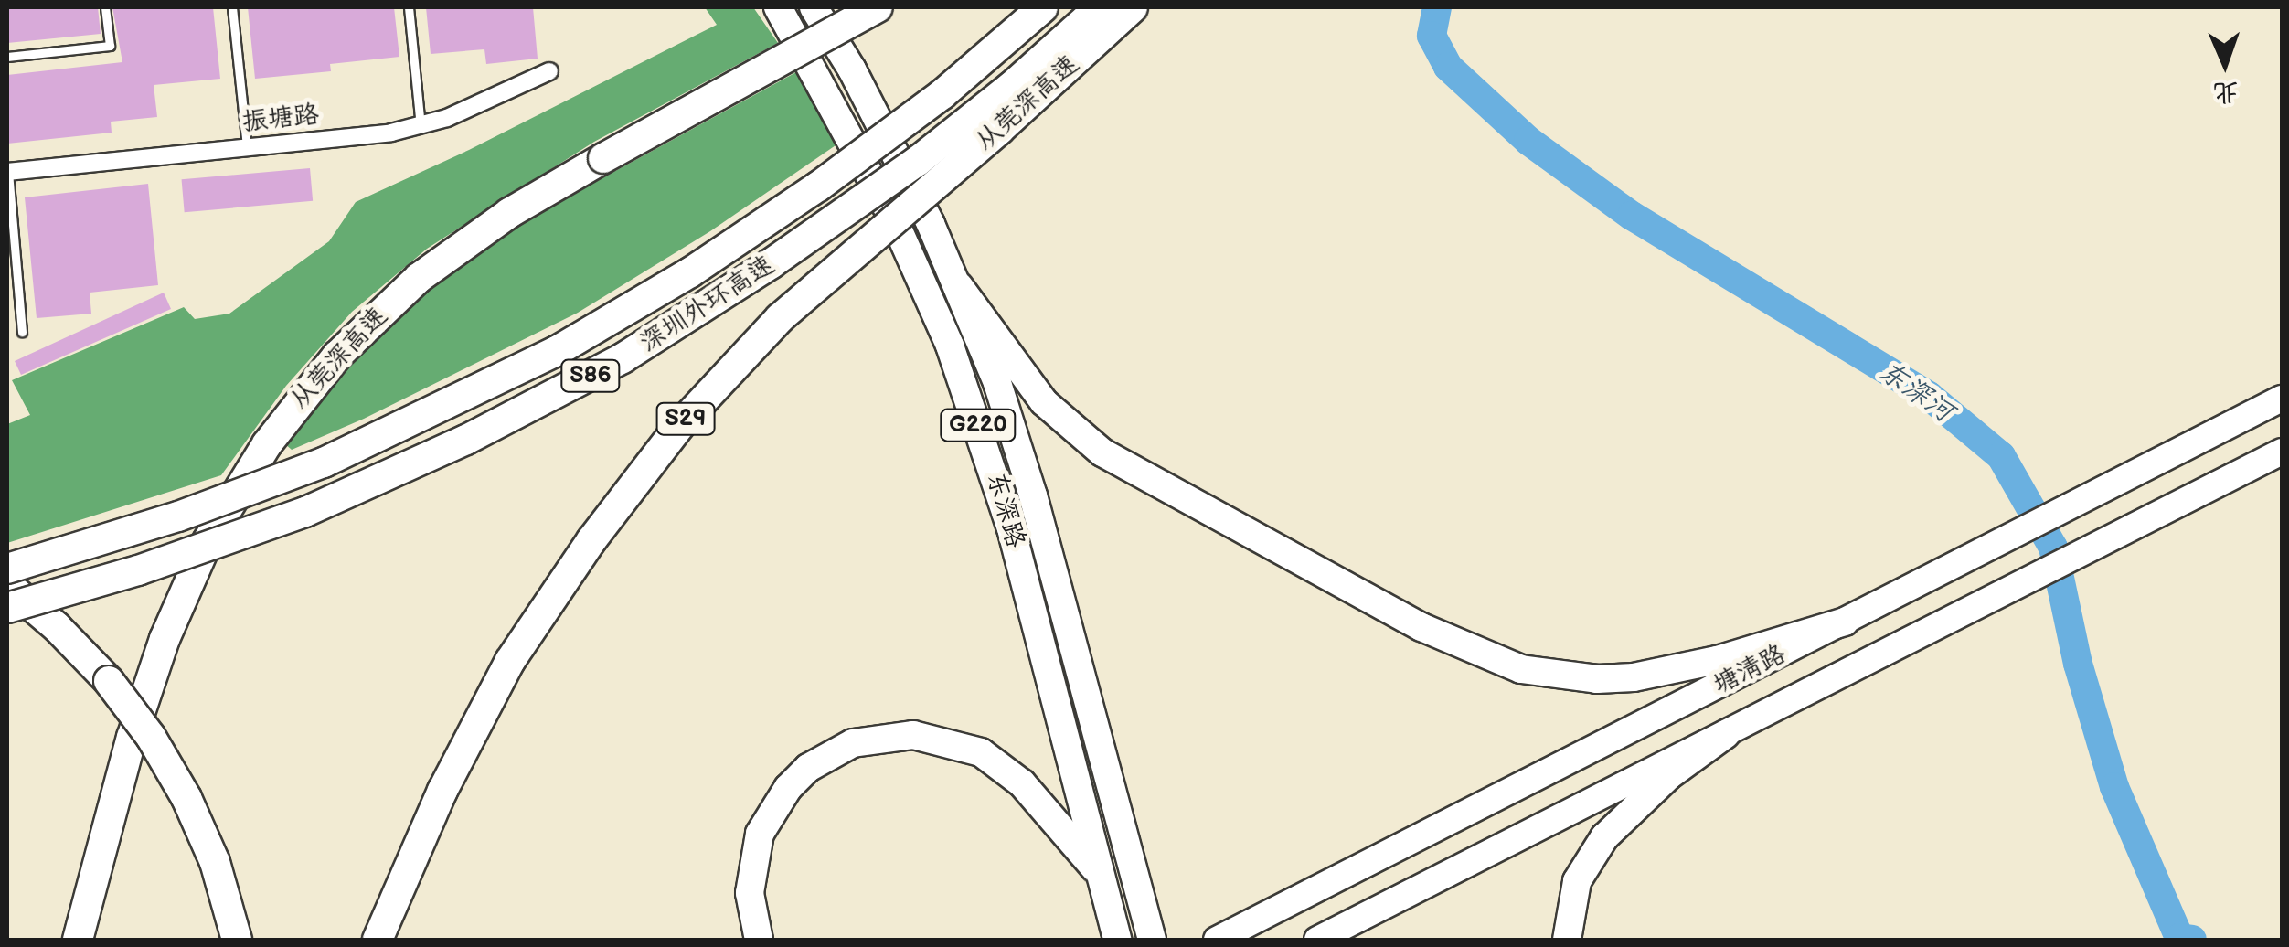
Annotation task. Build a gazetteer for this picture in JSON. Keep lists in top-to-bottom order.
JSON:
{
  "streets": {
    "highway": [
      "从莞深高速",
      "深圳外环高速",
      "S86",
      "S29",
      "G220",
      "东深路"
    ],
    "main road": ["塘清路"],
    "street": ["振塘路"]
  },
  "water": ["东深河"],
  "north": "bottom"
}
